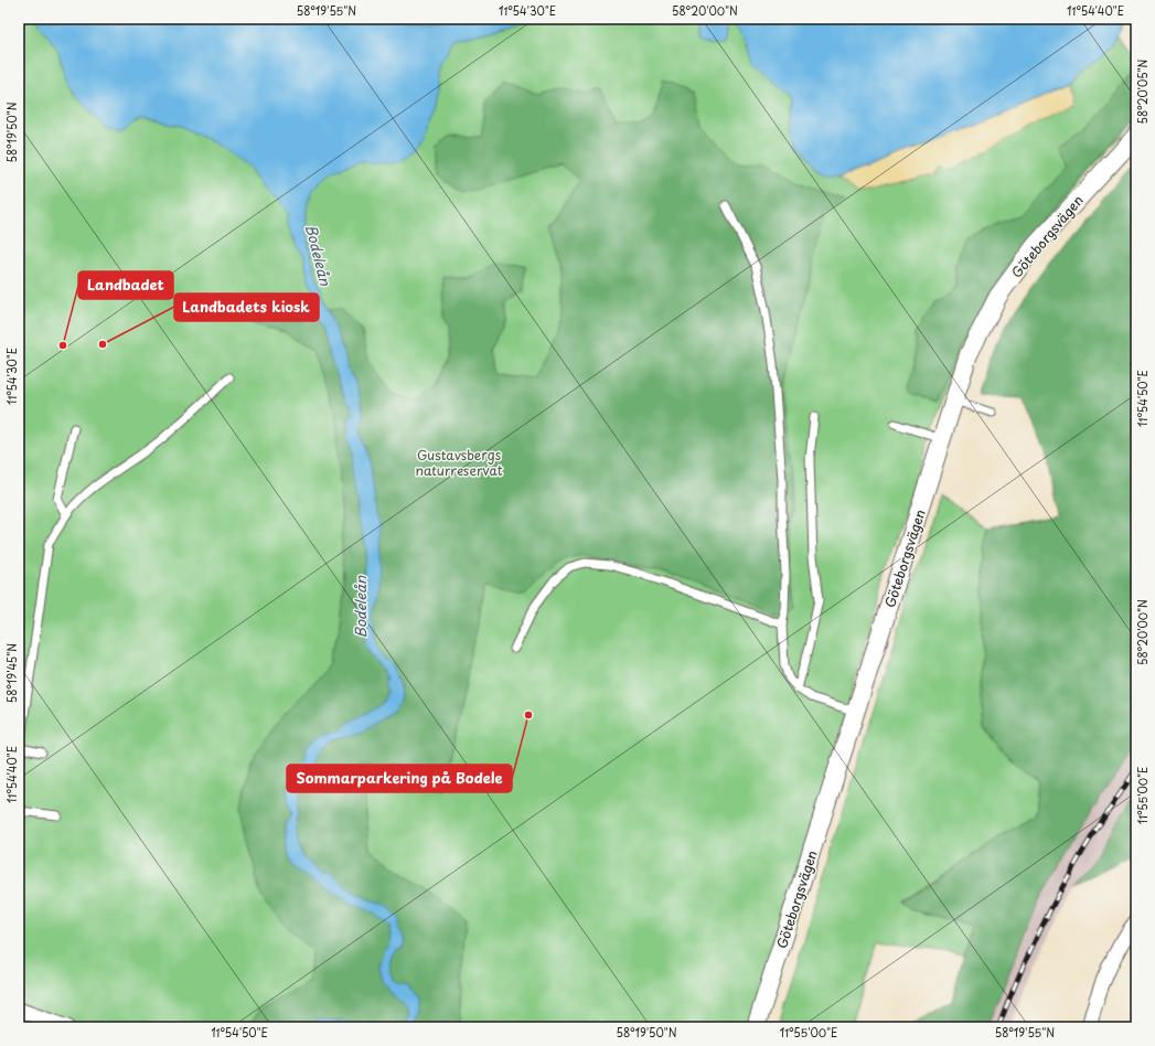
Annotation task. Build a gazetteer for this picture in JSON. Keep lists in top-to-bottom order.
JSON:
{
  "streets": {
    "street": ["Göteborgsvägen"]
  },
  "water": ["Bodeleån"],
  "parks": ["Gustavsbergs naturreservat"],
  "places": ["Landbadets kiosk", "Landbadet", "Sommarparkering på Bodele"],
  "coordinates": [
    "58°19'55\"N",
    "11°54'30\"E",
    "58°20'00\"N",
    "11°54'40\"E",
    "58°20'05\"N",
    "58°19'50\"N",
    "11°54'50\"E",
    "58°19'45\"N",
    "11°55'00\"E"
  ]
}
